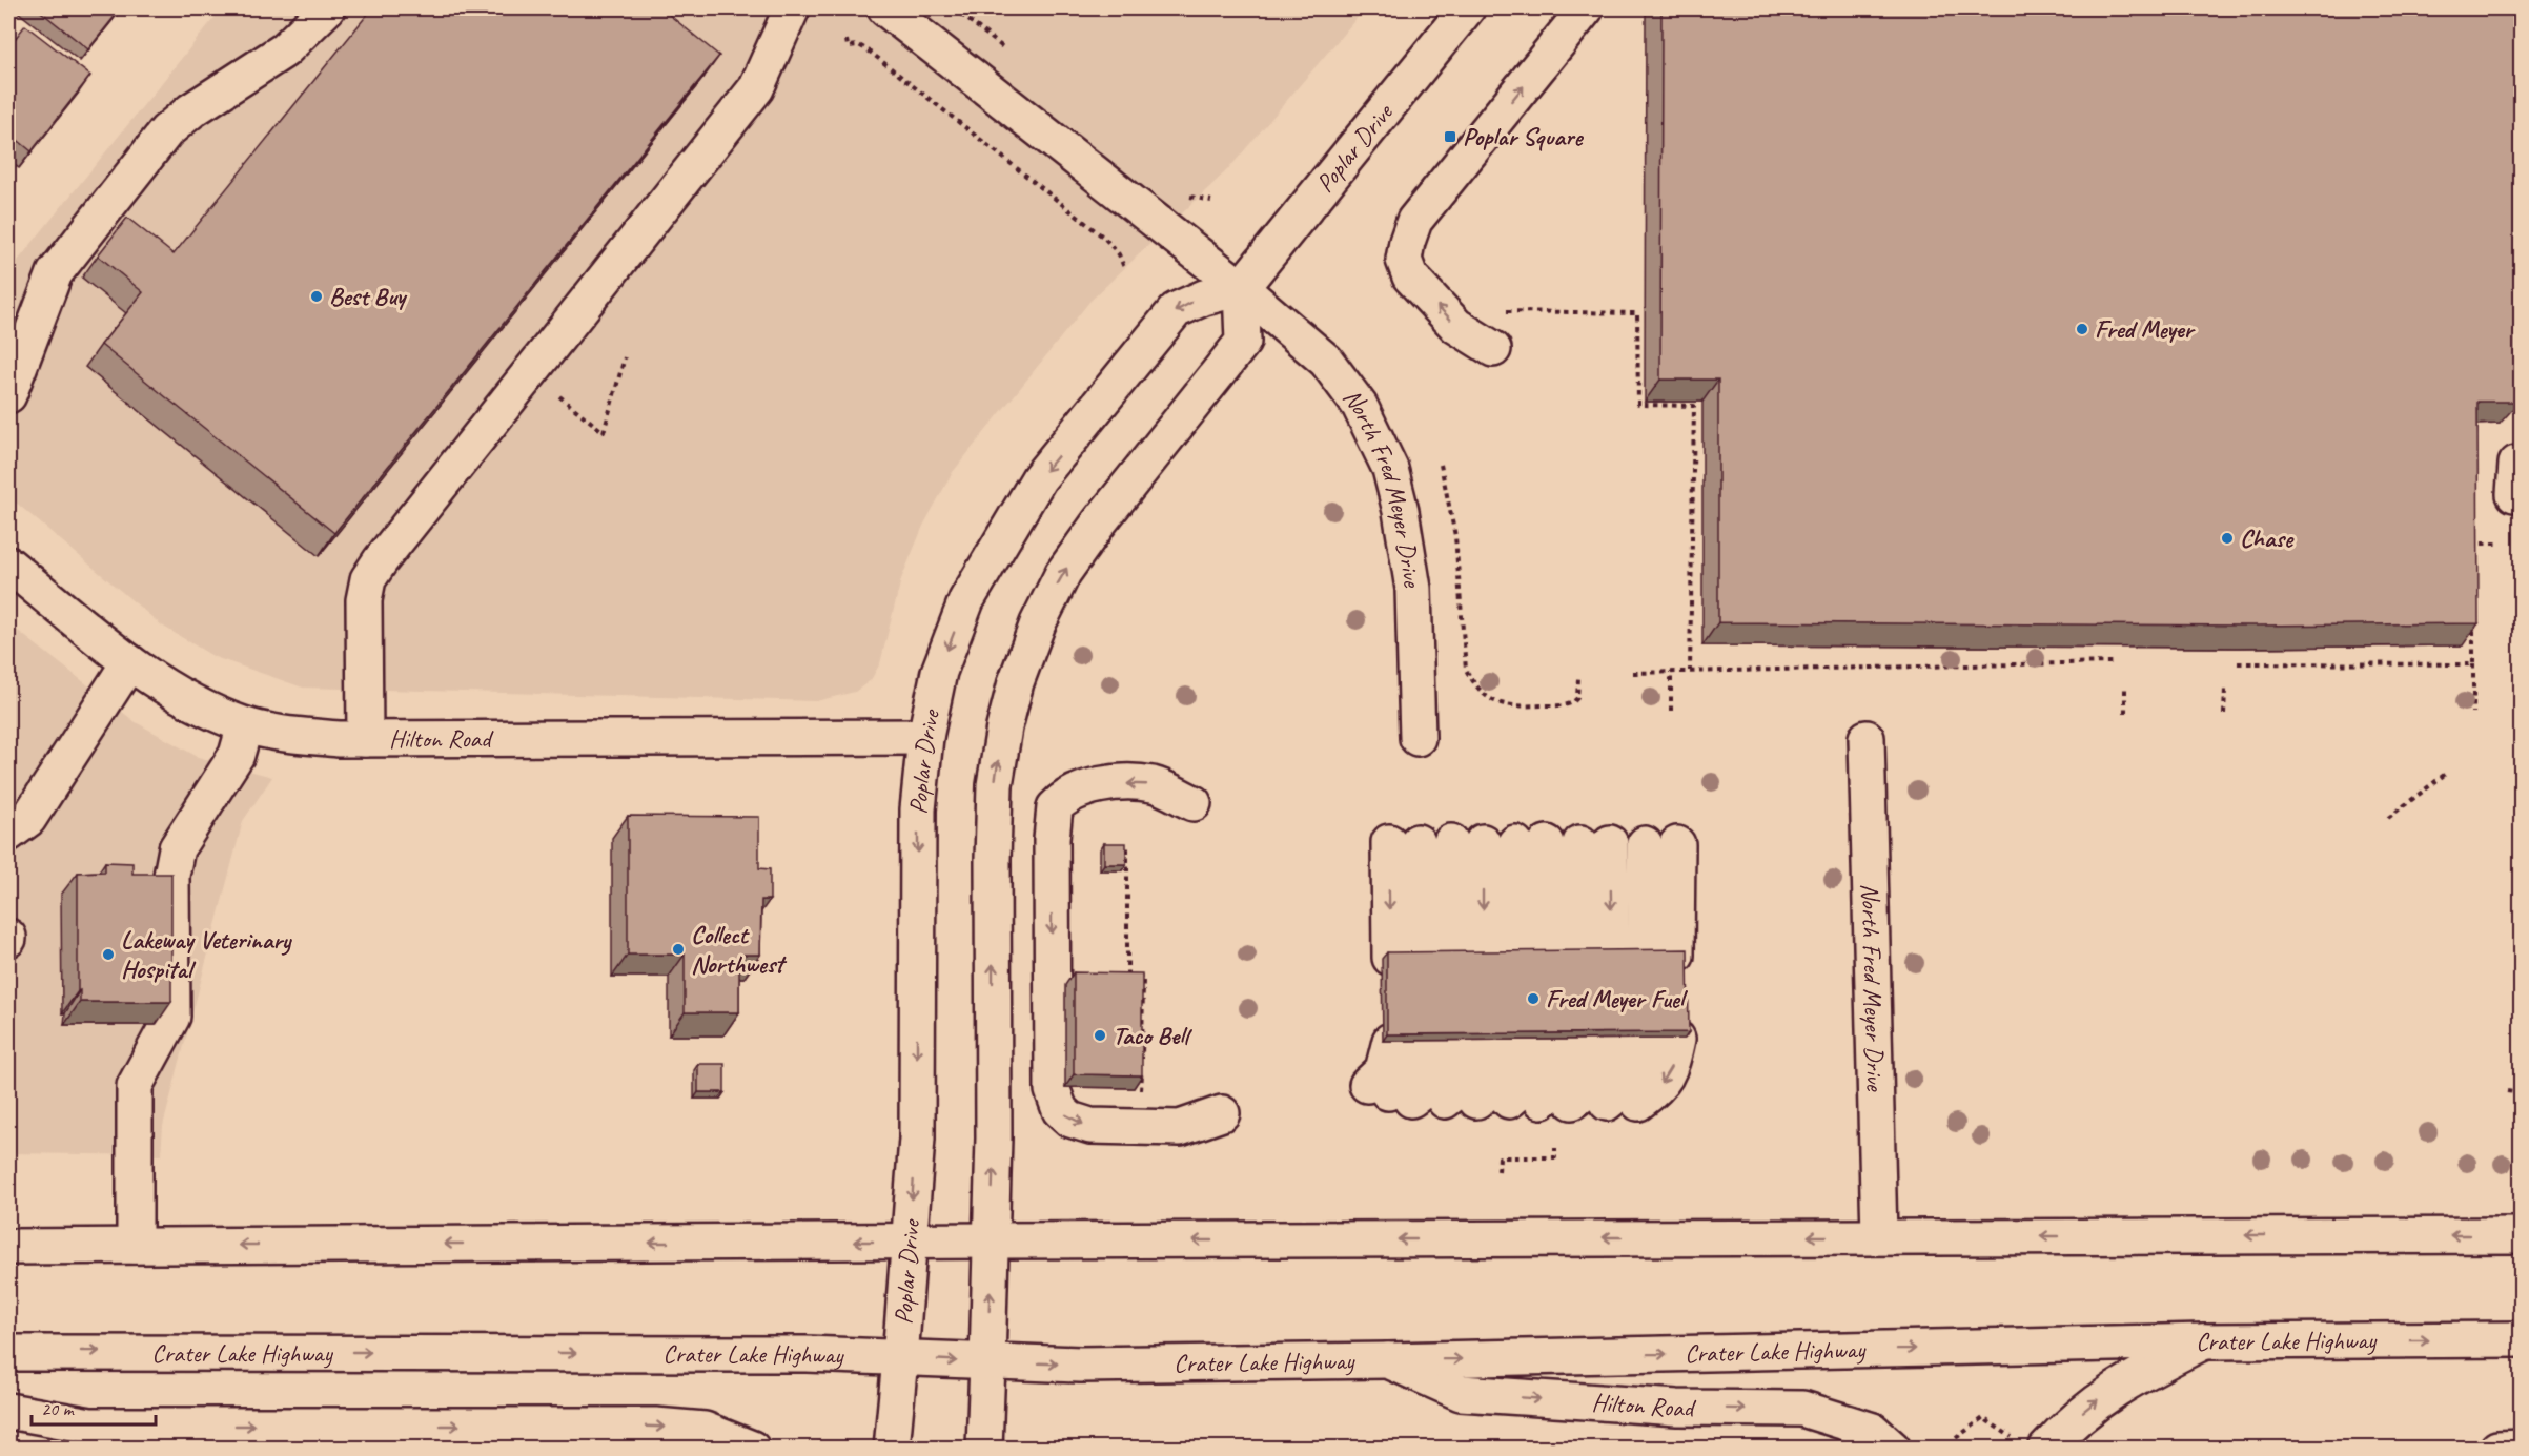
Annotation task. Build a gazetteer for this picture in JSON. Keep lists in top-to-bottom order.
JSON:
{
  "streets": {
    "main road": [
      "Poplar Drive",
      "North Fred Meyer Drive",
      "Hilton Road",
      "Crater Lake Highway"
    ]
  },
  "crossings": [
    ["Poplar Drive", "North Fred Meyer Drive"],
    ["Poplar Drive", "Hilton Road"],
    ["Poplar Drive", "Crater Lake Highway"],
    ["Hilton Road", "Crater Lake Highway"]
  ],
  "places": {
    "transit": ["Poplar Square"],
    "other": [
      "Best Buy",
      "Fred Meyer",
      "Chase",
      "Collect Northwest",
      "Lakeway Veterinary Hospital",
      "Fred Meyer Fuel",
      "Taco Bell"
    ]
  },
  "scale_bar": "20 m"
}
